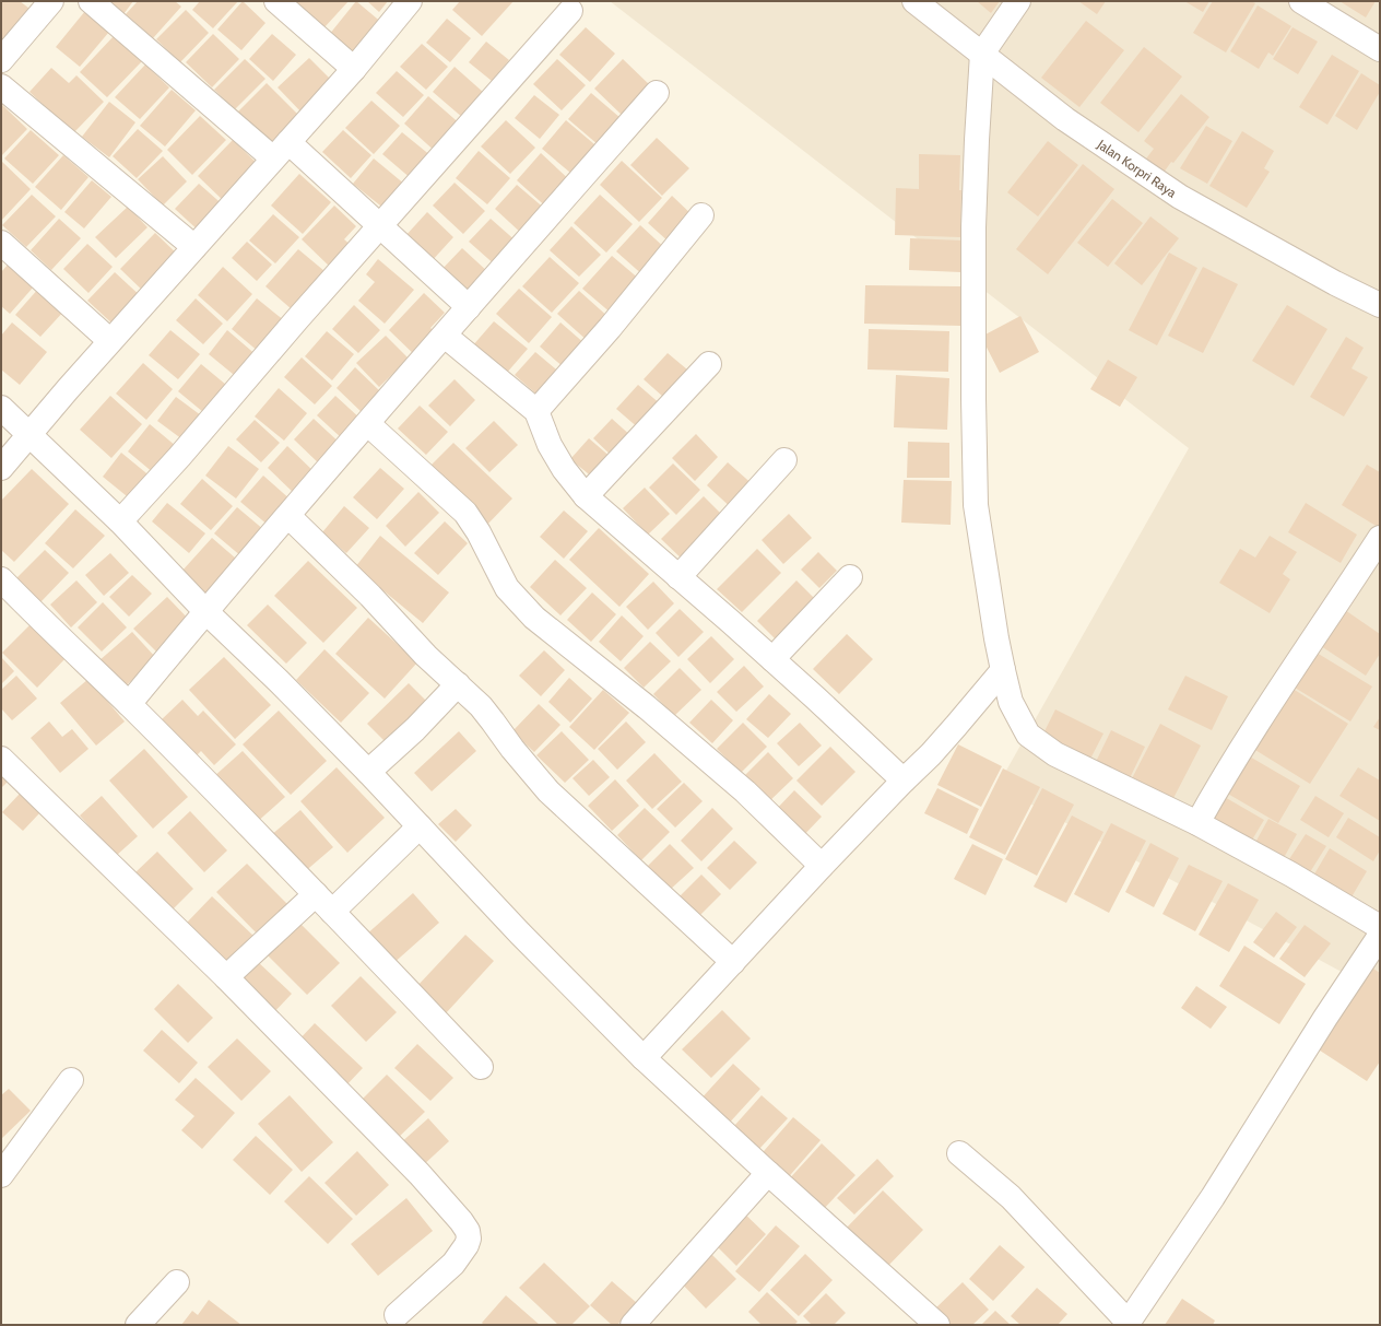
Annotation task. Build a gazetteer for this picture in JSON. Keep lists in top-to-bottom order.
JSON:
{
  "streets": {
    "street": ["Jalan Korpri Raya"]
  }
}
